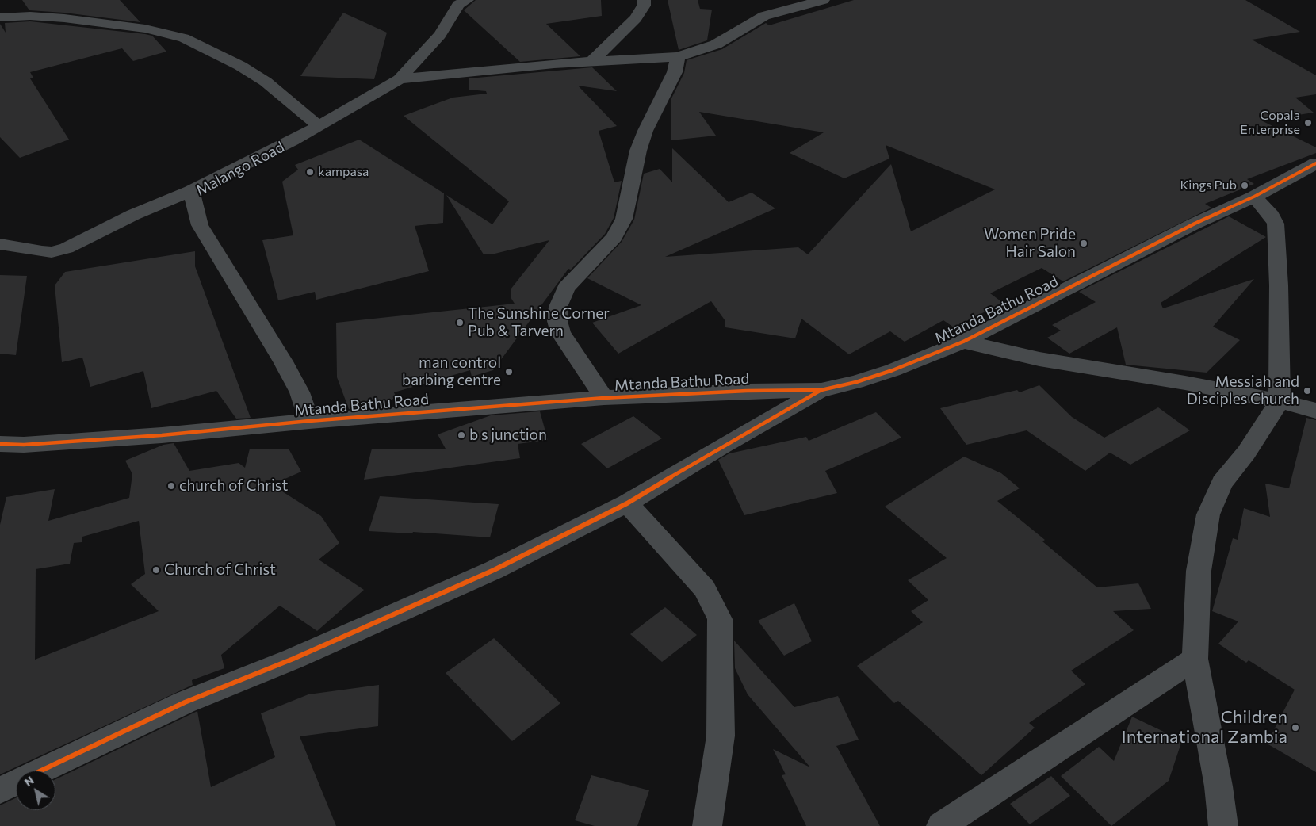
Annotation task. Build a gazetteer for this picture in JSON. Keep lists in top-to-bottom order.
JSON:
{
  "streets": {
    "street": ["Malango Road", "Mtanda Bathu Road"]
  },
  "crossings": [
    ["Malango Road", "Mtanda Bathu Road"]
  ],
  "places": [
    "Copala Enterprise",
    "kampasa",
    "Kings Pub",
    "Women Pride Hair Salon",
    "The Sunshine Corner Pub & Tarvern",
    "man control barbing centre",
    "Messiah and Disciples Church",
    "b s junction",
    "church of Christ",
    "Church of Christ",
    "Children International Zambia"
  ],
  "north": "top left"
}
